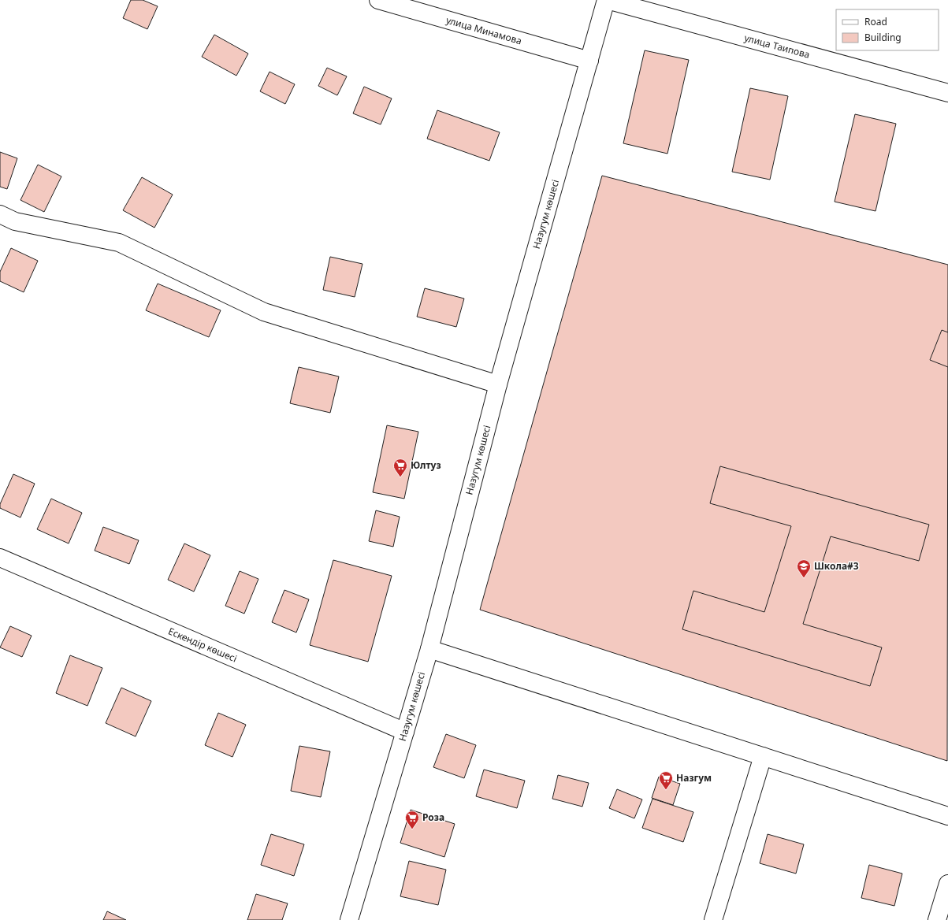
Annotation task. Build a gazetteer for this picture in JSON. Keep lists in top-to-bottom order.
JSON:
{
  "streets": {
    "street": [
      "улица Минамова",
      "улица Таипова",
      "Назугум көшесі",
      "Ескендір көшесі"
    ]
  },
  "crossings": [
    ["улица Минамова", "Назугум көшесі"],
    ["улица Таипова", "Назугум көшесі"],
    ["Назугум көшесі", "Ескендір көшесі"]
  ],
  "places": {
    "supermarket": ["Юлтуз", "Назгум", "Роза"],
    "school or university": ["Школа#3"]
  },
  "legend": ["Road", "Building"]
}
